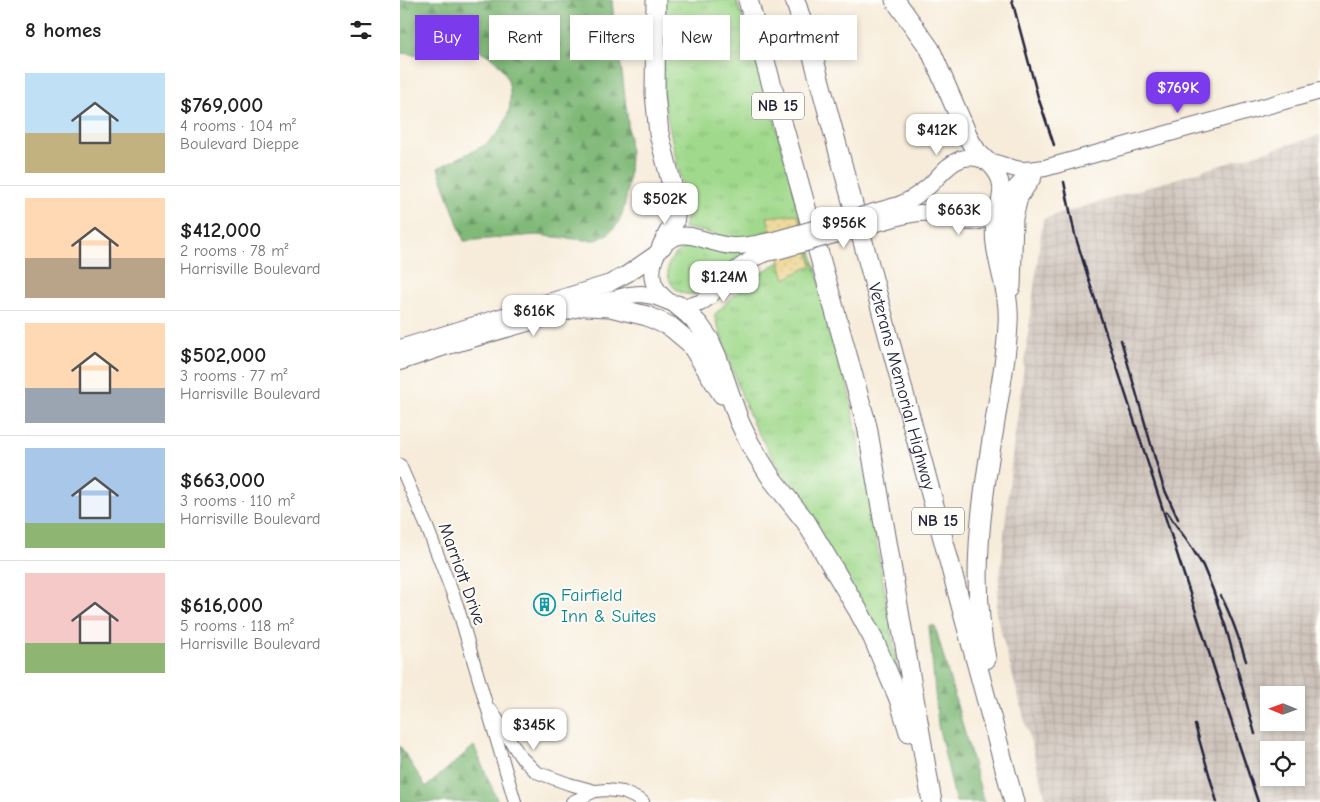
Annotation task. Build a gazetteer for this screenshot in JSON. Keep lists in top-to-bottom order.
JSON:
{
  "streets": {
    "highway": ["NB 15", "Veterans Memorial Highway"],
    "street": ["Marriott Drive"]
  },
  "places": {
    "building": ["Fairfield Inn & Suites"]
  },
  "north": "left",
  "page": {
    "heading": "8 homes",
    "chip": [
      "Buy",
      "Rent",
      "Filters",
      "New",
      "Apartment"
    ],
    "list": [
      {
        "name": "$769,000",
        "note": "4 rooms · 104 m² · Boulevard Dieppe"
      },
      {
        "name": "$412,000",
        "note": "2 rooms · 78 m² · Harrisville Boulevard"
      },
      {
        "name": "$502,000",
        "note": "3 rooms · 77 m² · Harrisville Boulevard"
      },
      {
        "name": "$663,000",
        "note": "3 rooms · 110 m² · Harrisville Boulevard"
      },
      {
        "name": "$616,000",
        "note": "5 rooms · 118 m² · Harrisville Boulevard"
      }
    ],
    "price": [
      "$769K",
      "$412K",
      "$502K",
      "$663K",
      "$956K",
      "$1.24M",
      "$616K",
      "$345K"
    ]
  }
}
